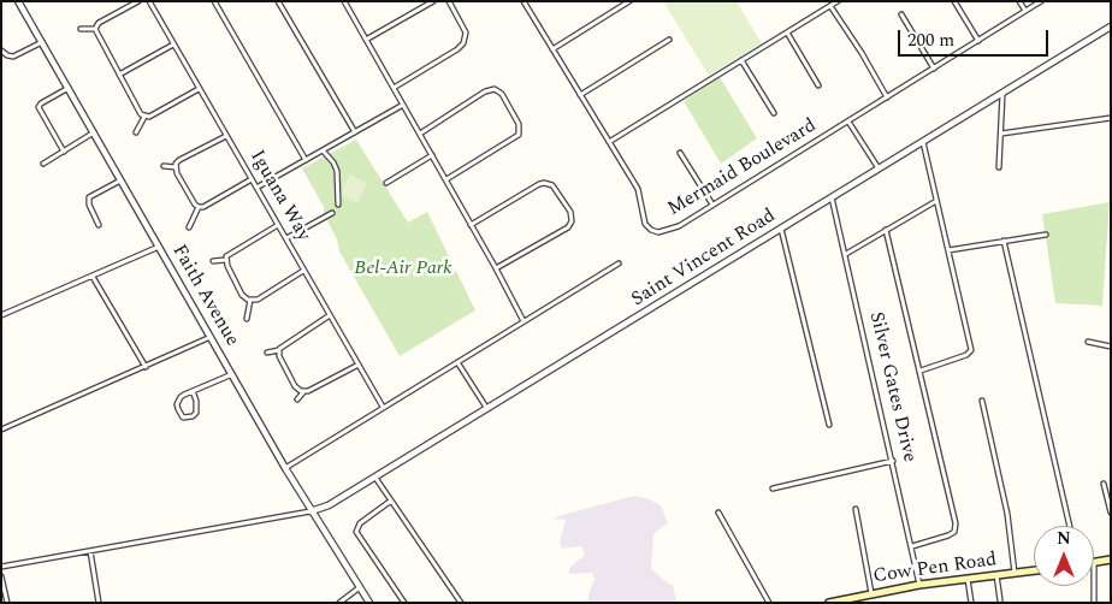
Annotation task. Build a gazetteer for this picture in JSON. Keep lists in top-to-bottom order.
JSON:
{
  "streets": {
    "main road": ["Cow Pen Road"],
    "street": [
      "Mermaid Boulevard",
      "Iguana Way",
      "Saint Vincent Road",
      "Faith Avenue",
      "Silver Gates Drive"
    ]
  },
  "crossings": [
    ["Saint Vincent Road", "Faith Avenue"],
    ["Saint Vincent Road", "Silver Gates Drive"],
    ["Silver Gates Drive", "Cow Pen Road"]
  ],
  "parks": ["Bel-Air Park"],
  "scale_bar": "200 m",
  "north": "top"
}
